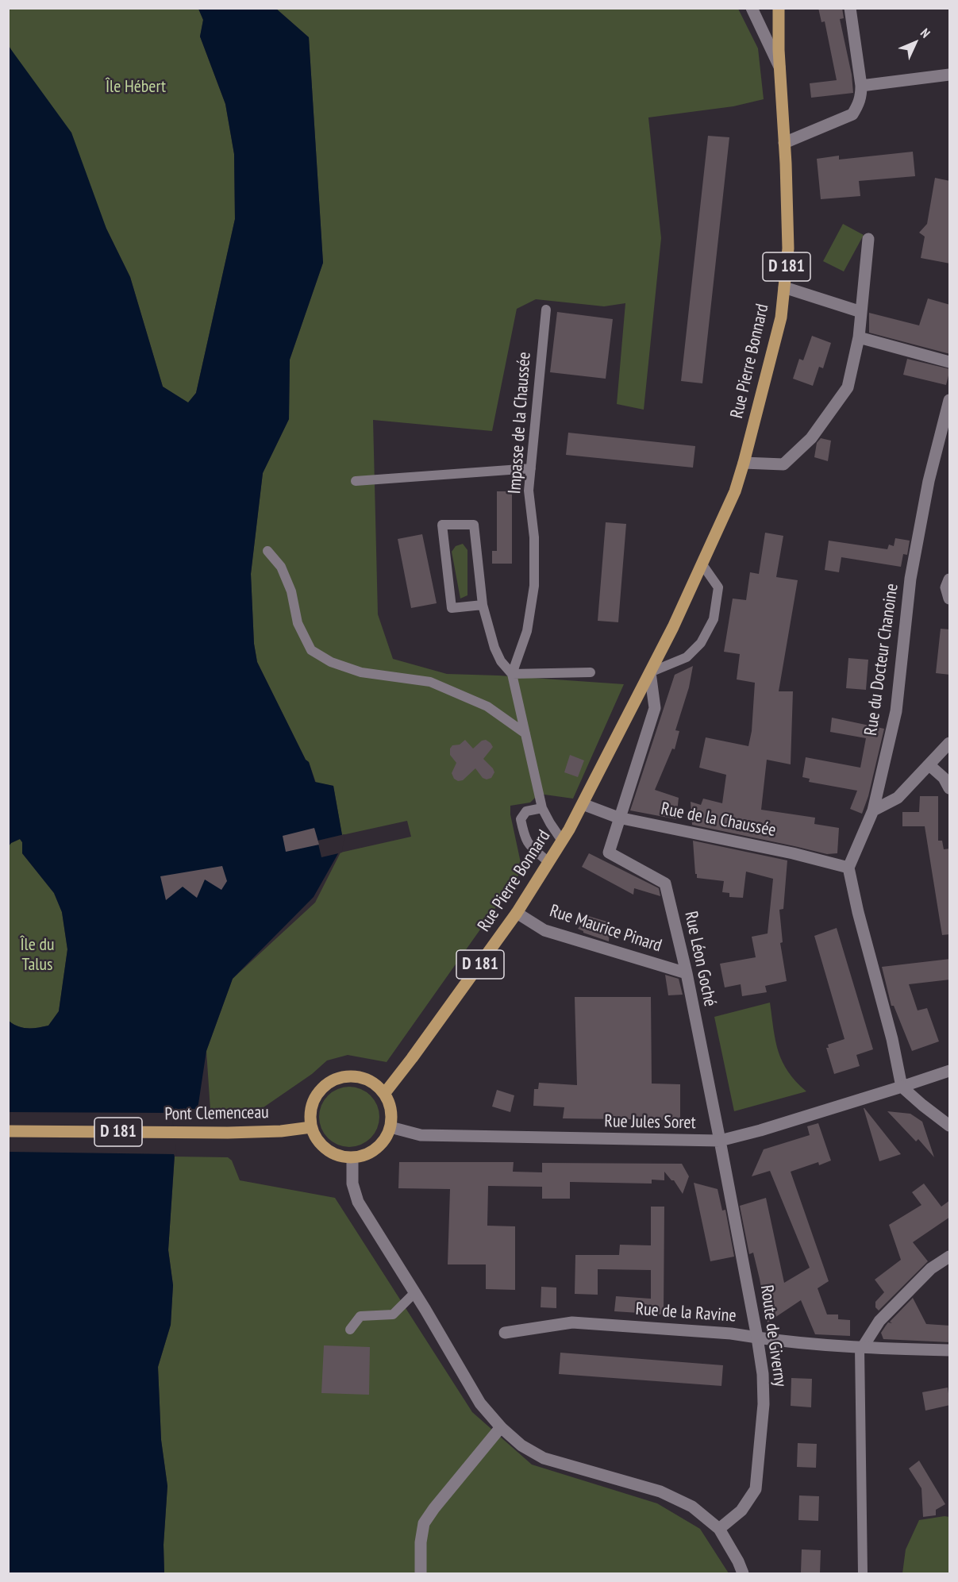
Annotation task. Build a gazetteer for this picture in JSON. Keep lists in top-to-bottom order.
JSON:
{
  "streets": {
    "main road": ["D 181", "Rue Pierre Bonnard", "Pont Clemenceau"],
    "street": [
      "Rue du Docteur Chanoine",
      "Rue de la Chaussée",
      "Rue Maurice Pinard",
      "Rue Léon Goché",
      "Rue Jules Soret",
      "Rue de la Ravine",
      "Route de Giverny"
    ],
    "lane": ["Impasse de la Chaussée"]
  },
  "crossings": [
    ["Rue Pierre Bonnard", "Rue de la Chaussée"],
    ["Rue Pierre Bonnard", "Rue Maurice Pinard"],
    ["Rue Pierre Bonnard", "Pont Clemenceau"],
    ["Rue Pierre Bonnard", "Rue Jules Soret"],
    ["Rue du Docteur Chanoine", "Rue de la Chaussée"],
    ["Rue de la Chaussée", "Rue Léon Goché"],
    ["Rue Maurice Pinard", "Rue Léon Goché"],
    ["Rue Léon Goché", "Rue Jules Soret"],
    ["Rue Léon Goché", "Route de Giverny"],
    ["Pont Clemenceau", "Rue Jules Soret"],
    ["Rue Jules Soret", "Route de Giverny"],
    ["Rue de la Ravine", "Route de Giverny"]
  ],
  "parks": ["Île Hébert", "Île du Talus"],
  "north": "top right"
}
